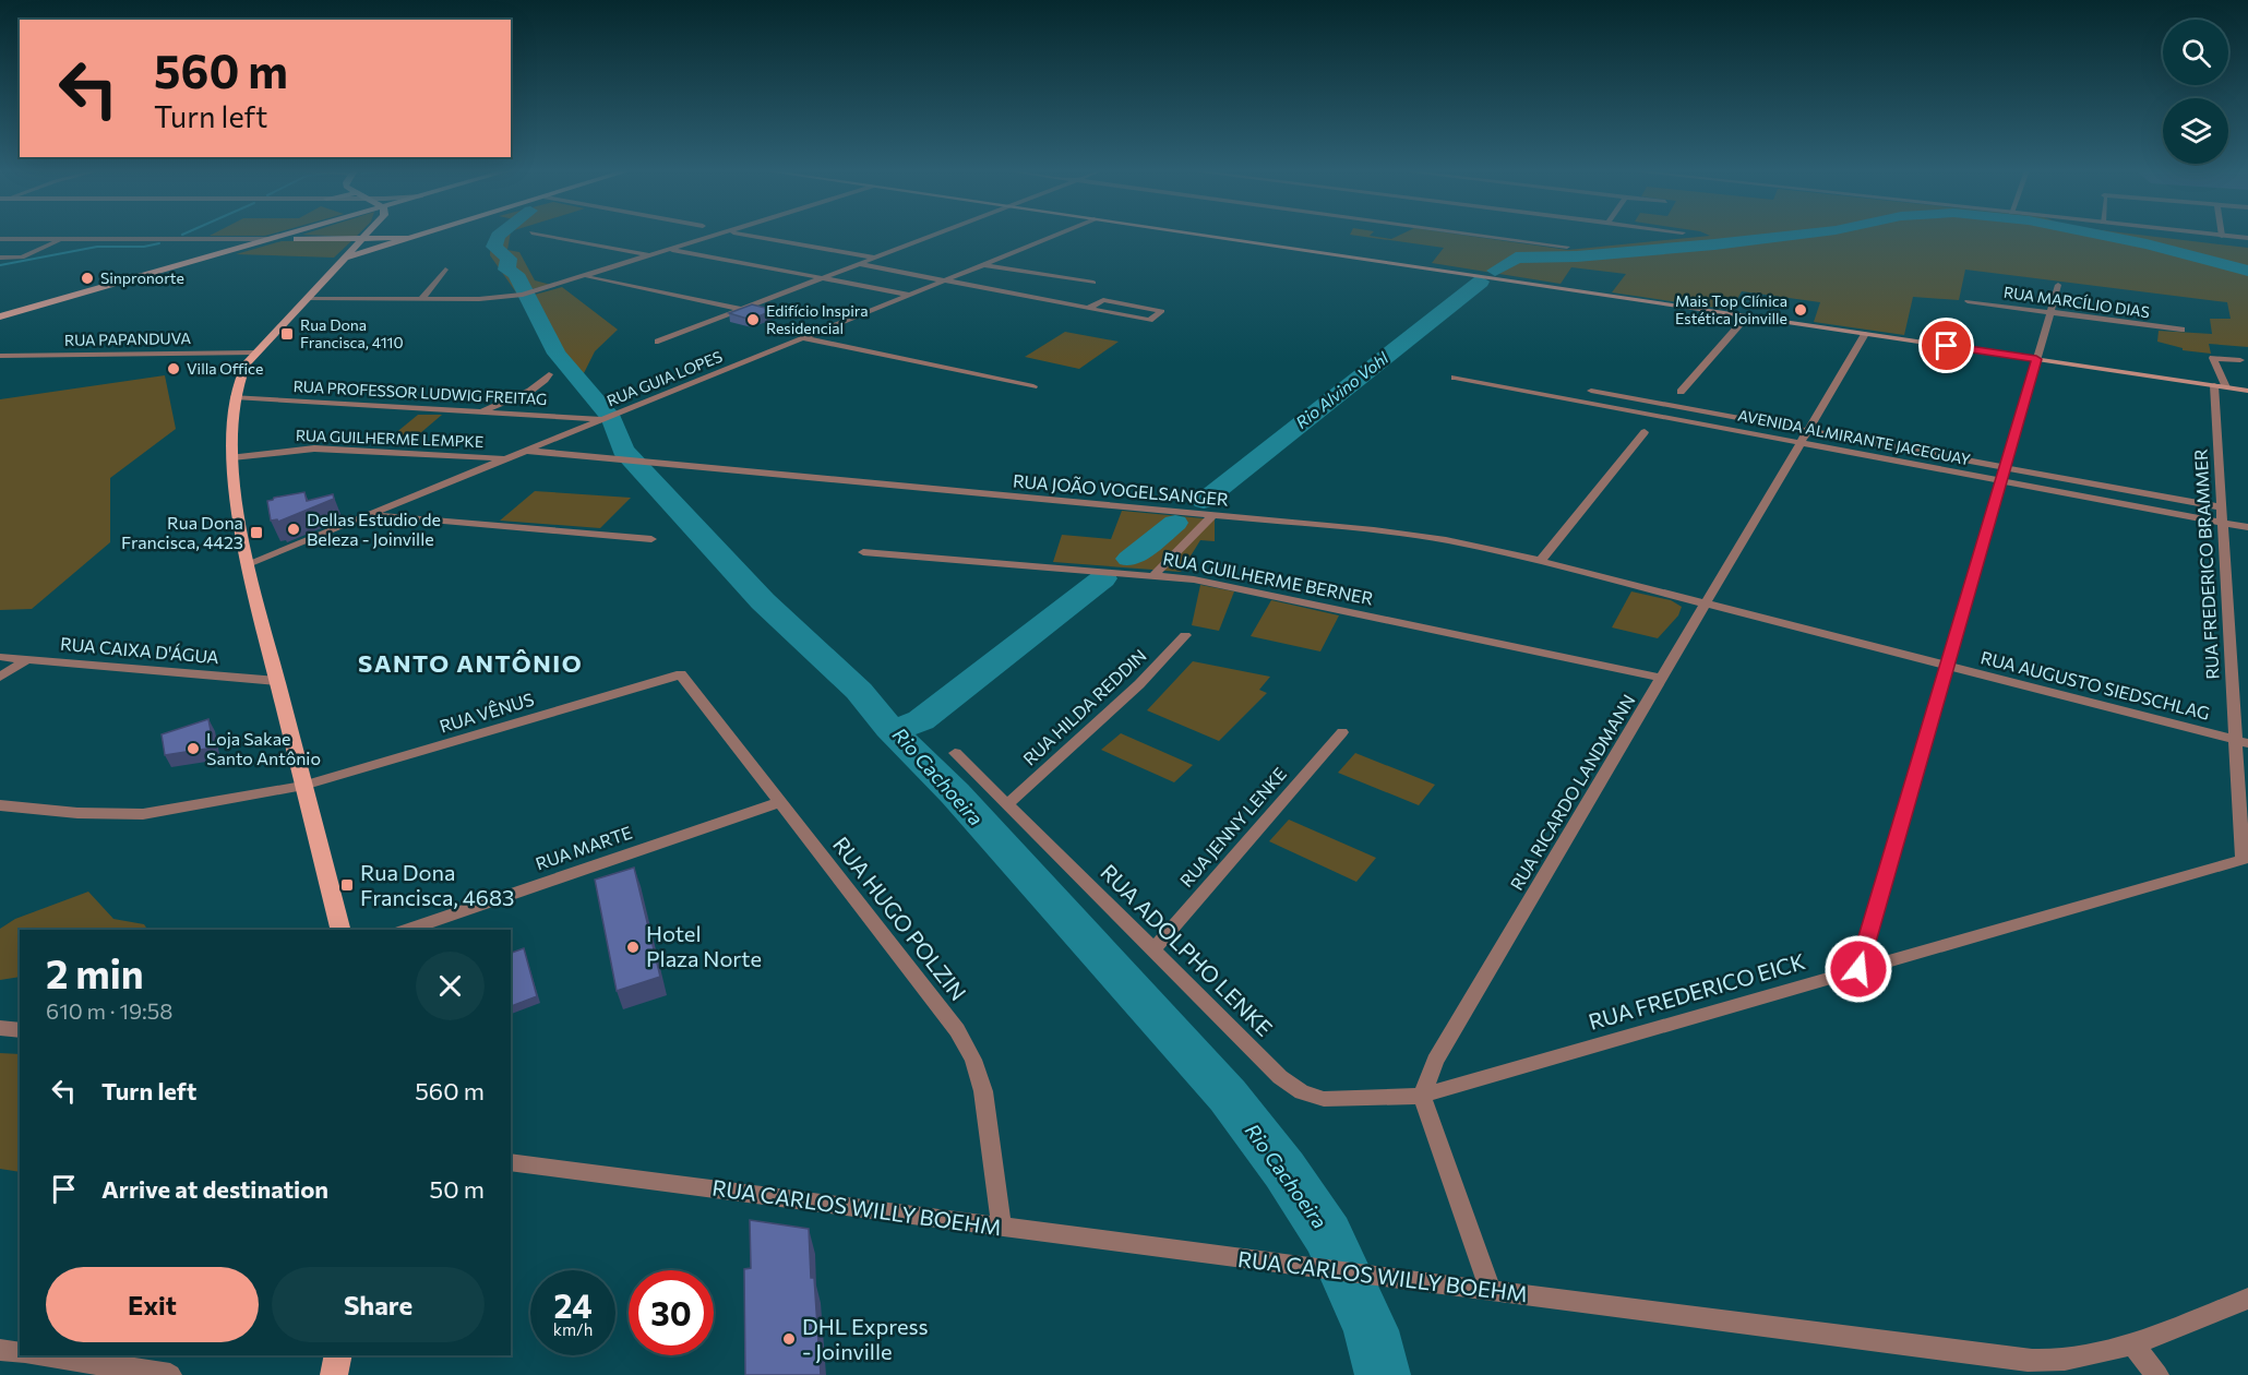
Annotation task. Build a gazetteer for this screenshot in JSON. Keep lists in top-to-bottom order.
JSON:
{
  "streets": {
    "street": [
      "RUA MARCÍLIO DIAS",
      "RUA PAPANDUVA",
      "RUA GUIA LOPES",
      "RUA PROFESSOR LUDWIG FREITAG",
      "AVENIDA ALMIRANTE JACEGUAY",
      "RUA GUILHERME LEMPKE",
      "RUA JOÃO VOGELSANGER",
      "RUA FREDERICO BRAMMER",
      "RUA GUILHERME BERNER",
      "RUA CAIXA D'ÁGUA",
      "RUA AUGUSTO SIEDSCHLAG",
      "RUA HILDA REDDIN",
      "RUA VÊNUS",
      "RUA RICARDO LANDMANN",
      "RUA JENNY LENKE",
      "RUA MARTE",
      "RUA HUGO POLZIN",
      "RUA ADOLPHO LENKE",
      "RUA FREDERICO EICK",
      "RUA CARLOS WILLY BOEHM"
    ]
  },
  "crossings": [
    ["RUA GUIA LOPES", "RUA PROFESSOR LUDWIG FREITAG"],
    ["RUA GUIA LOPES", "RUA GUILHERME LEMPKE"],
    ["RUA GUIA LOPES", "RUA JOÃO VOGELSANGER"],
    ["AVENIDA ALMIRANTE JACEGUAY", "RUA FREDERICO BRAMMER"],
    ["AVENIDA ALMIRANTE JACEGUAY", "RUA RICARDO LANDMANN"],
    ["RUA JOÃO VOGELSANGER", "RUA AUGUSTO SIEDSCHLAG"],
    ["RUA JOÃO VOGELSANGER", "RUA RICARDO LANDMANN"],
    ["RUA FREDERICO BRAMMER", "RUA AUGUSTO SIEDSCHLAG"],
    ["RUA FREDERICO BRAMMER", "RUA FREDERICO EICK"],
    ["RUA GUILHERME BERNER", "RUA RICARDO LANDMANN"],
    ["RUA AUGUSTO SIEDSCHLAG", "RUA RICARDO LANDMANN"],
    ["RUA HILDA REDDIN", "RUA ADOLPHO LENKE"],
    ["RUA VÊNUS", "RUA HUGO POLZIN"],
    ["RUA RICARDO LANDMANN", "RUA ADOLPHO LENKE"],
    ["RUA RICARDO LANDMANN", "RUA FREDERICO EICK"],
    ["RUA JENNY LENKE", "RUA ADOLPHO LENKE"],
    ["RUA MARTE", "RUA HUGO POLZIN"],
    ["RUA HUGO POLZIN", "RUA CARLOS WILLY BOEHM"],
    ["RUA ADOLPHO LENKE", "RUA FREDERICO EICK"]
  ],
  "districts": ["SANTO ANTÔNIO"],
  "water": ["Rio Alvino Vohl", "Rio Cachoeira"],
  "places": {
    "other": [
      "Sinpronorte",
      "Mais Top Clínica Estética Joinville",
      "Edifício Inspira Residencial",
      "Villa Office",
      "Dellas Estudio de Beleza - Joinville",
      "Loja Sakae Santo Antônio",
      "Hotel Plaza Norte",
      "DHL Express - Joinville"
    ],
    "transit": ["Rua Dona Francisca, 4110", "Rua Dona Francisca, 4423", "Rua Dona Francisca, 4683"]
  },
  "page": {
    "turn": ["560 m", "Turn left"],
    "heading": ["2 min", "610 m · 19:58"],
    "list": [
      {
        "name": "Turn left",
        "value": "560 m"
      },
      {
        "name": "Arrive at destination",
        "value": "50 m"
      }
    ],
    "buttons": ["Exit", "Share"],
    "speed": "24 km/h",
    "limit": "30"
  }
}
